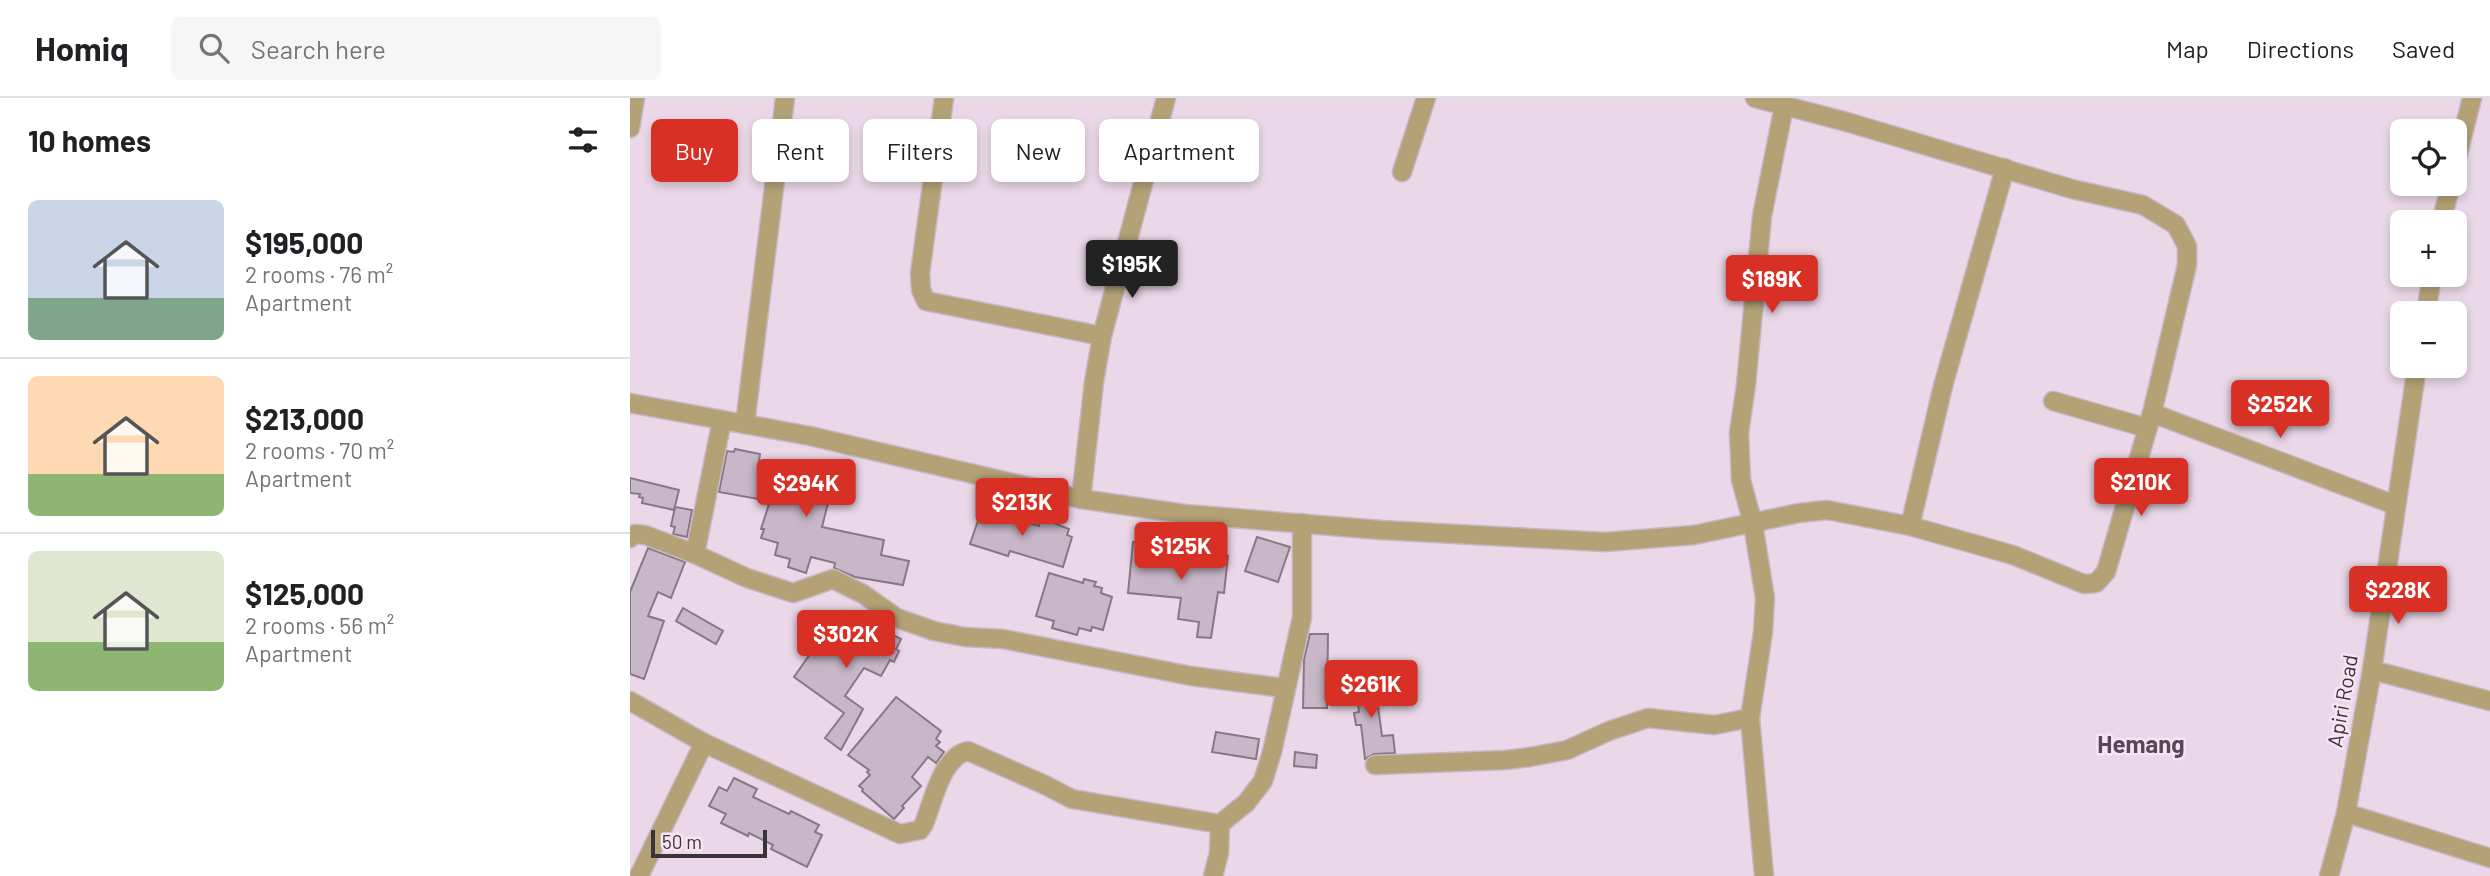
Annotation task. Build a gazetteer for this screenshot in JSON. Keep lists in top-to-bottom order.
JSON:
{
  "streets": {
    "street": ["Apiri Road"]
  },
  "districts": ["Hemang"],
  "scale_bar": "50 m",
  "page": {
    "header": "Homiq",
    "search": "Search here",
    "nav": ["Map", "Directions", "Saved"],
    "heading": "10 homes",
    "map_buttons": ["+", "−"],
    "chip": [
      "Buy",
      "Rent",
      "Filters",
      "New",
      "Apartment"
    ],
    "list": [
      {
        "name": "$195,000",
        "note": "2 rooms · 76 m² · Apartment"
      },
      {
        "name": "$213,000",
        "note": "2 rooms · 70 m² · Apartment"
      },
      {
        "name": "$125,000",
        "note": "2 rooms · 56 m² · Apartment"
      }
    ],
    "price": [
      "$195K",
      "$189K",
      "$252K",
      "$210K",
      "$294K",
      "$213K",
      "$125K",
      "$228K",
      "$302K",
      "$261K"
    ],
    "scale": "50 m"
  }
}
